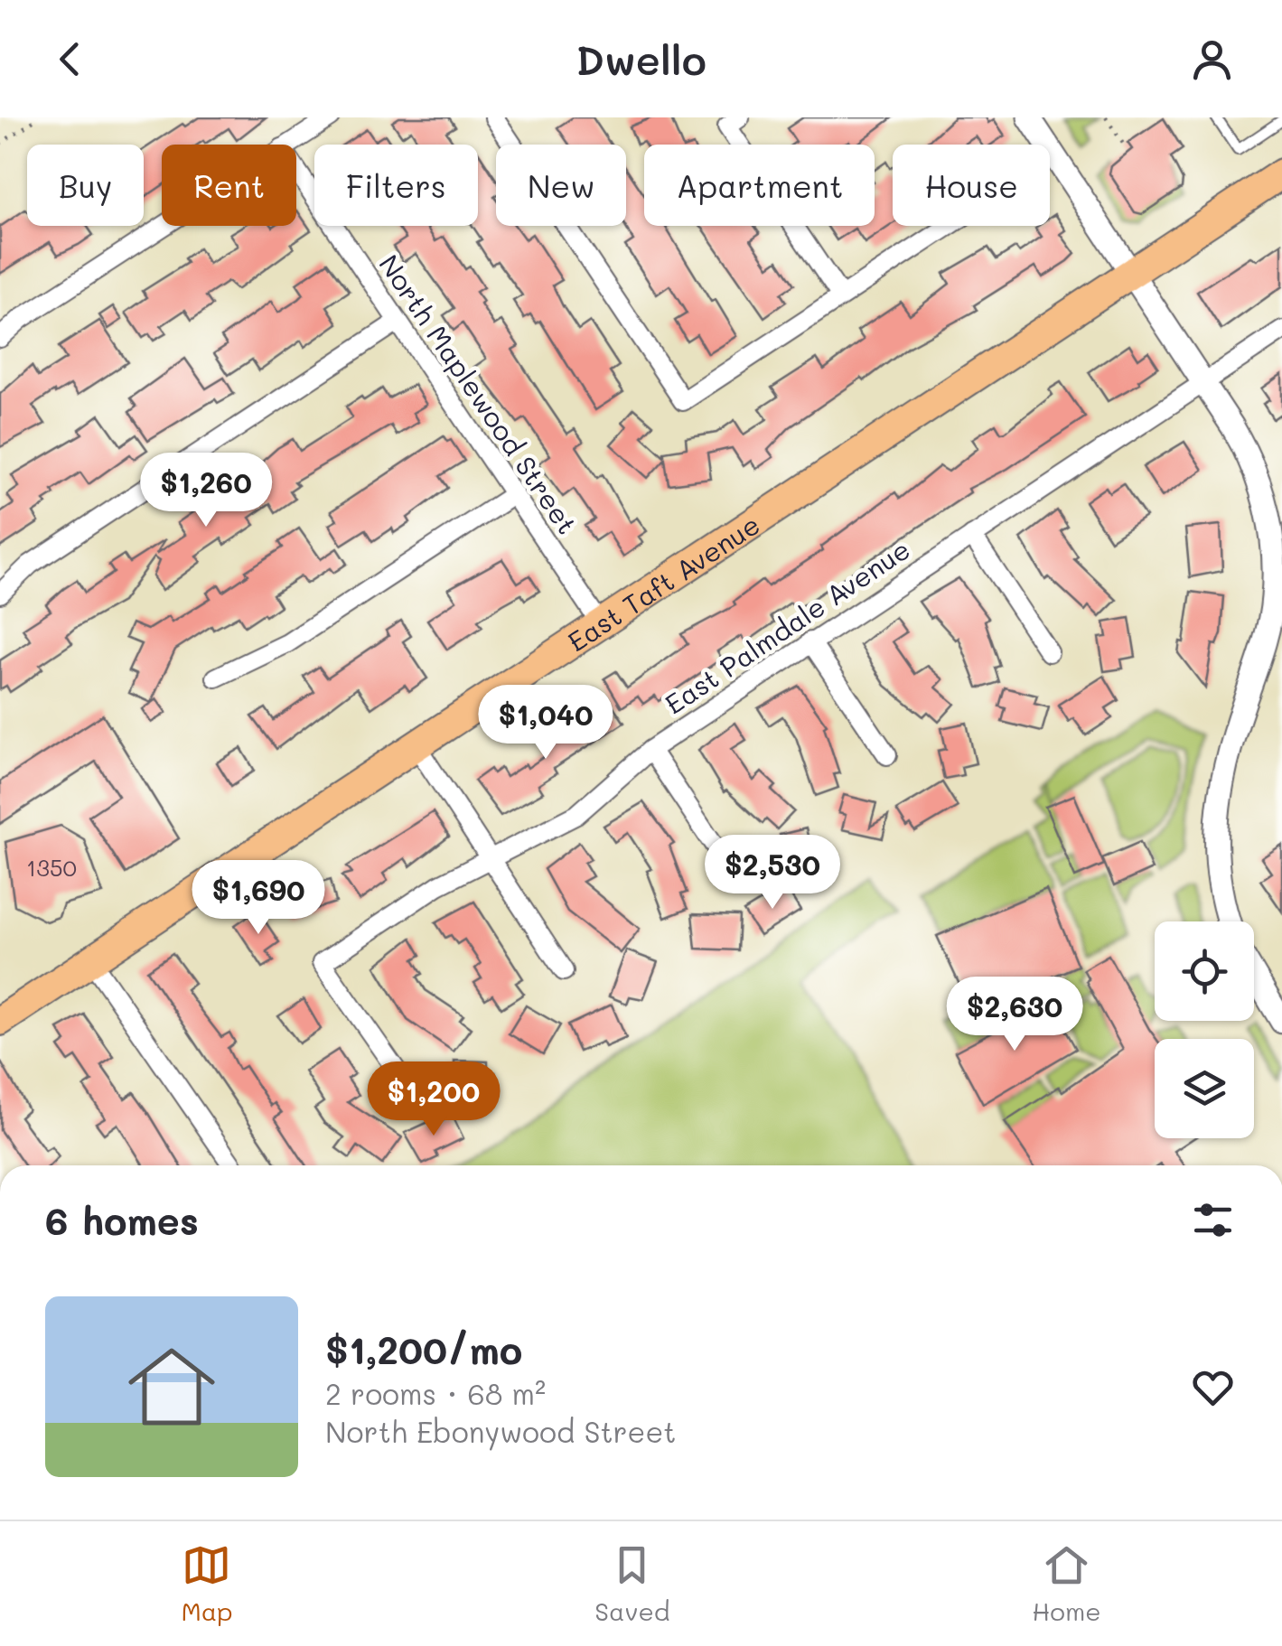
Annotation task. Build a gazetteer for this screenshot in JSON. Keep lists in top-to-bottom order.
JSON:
{
  "streets": {
    "main road": ["East Taft Avenue"],
    "street": ["North Maplewood Street", "East Palmdale Avenue"]
  },
  "crossings": [
    ["North Maplewood Street", "East Taft Avenue"]
  ],
  "house_numbers": ["1350"],
  "page": {
    "header": "Dwello",
    "chip": [
      "Buy",
      "Rent",
      "Filters",
      "New",
      "Apartment",
      "House"
    ],
    "price": [
      "$1,260",
      "$1,040",
      "$2,530",
      "$1,690",
      "$2,630",
      "$1,200"
    ],
    "heading": "6 homes",
    "list": [
      {
        "name": "$1,200/mo",
        "note": "2 rooms · 68 m² · North Ebonywood Street"
      }
    ],
    "tabs": ["Map", "Saved", "Home"]
  }
}
